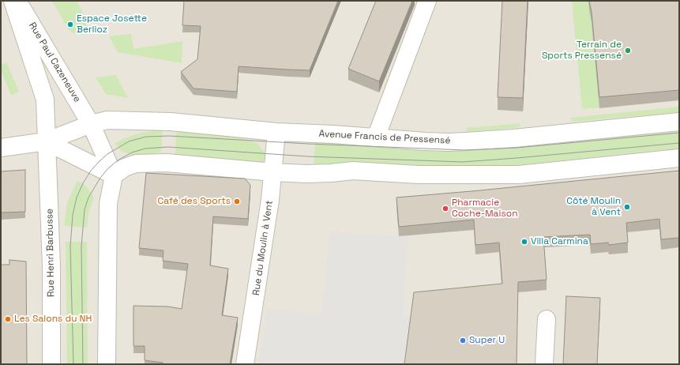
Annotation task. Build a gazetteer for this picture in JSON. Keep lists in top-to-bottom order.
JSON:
{
  "streets": {
    "street": [
      "Rue Paul Cazeneuve",
      "Avenue Francis de Pressensé",
      "Rue du Moulin à Vent",
      "Rue Henri Barbusse"
    ]
  },
  "crossings": [
    ["Rue Paul Cazeneuve", "Avenue Francis de Pressensé"],
    ["Rue Paul Cazeneuve", "Rue Henri Barbusse"],
    ["Avenue Francis de Pressensé", "Rue du Moulin à Vent"],
    ["Avenue Francis de Pressensé", "Rue Henri Barbusse"]
  ],
  "places": [
    "Espace Josette Berlioz",
    "Terrain de Sports Pressensé",
    "Café des Sports",
    "Côté Moulin à Vent",
    "Pharmacie Coche-Maison",
    "Villa Carmina",
    "Les Salons du NH",
    "Super U"
  ]
}
